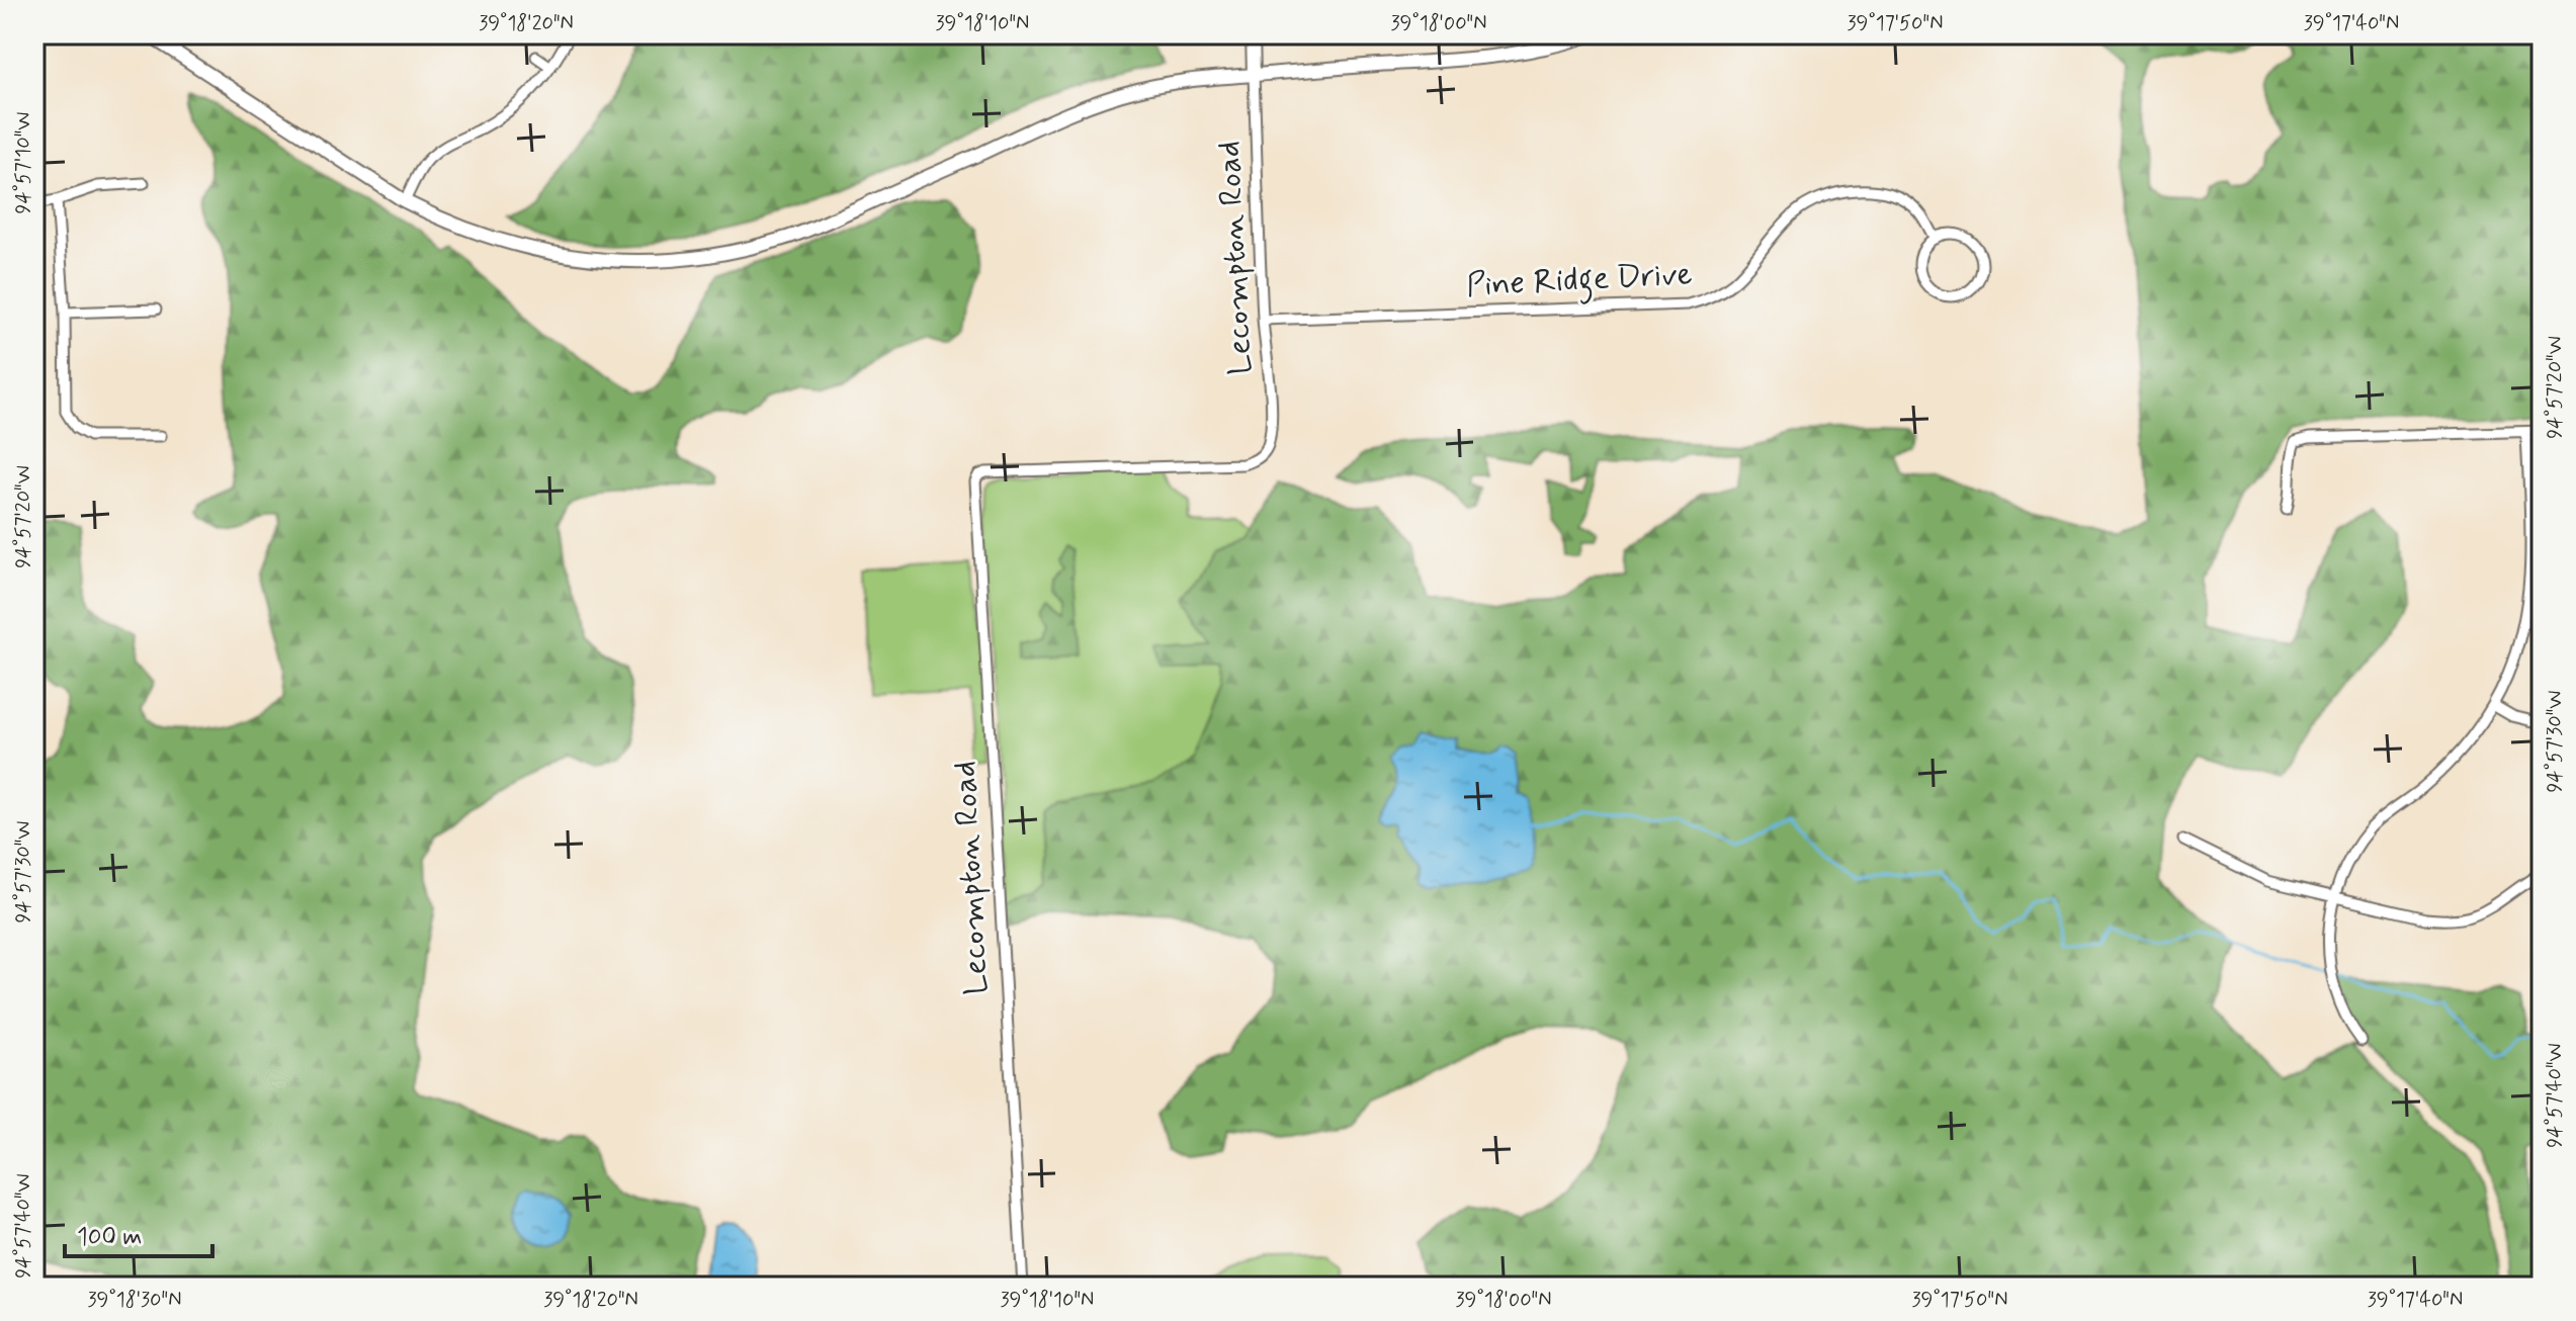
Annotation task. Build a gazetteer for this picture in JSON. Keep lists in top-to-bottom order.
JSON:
{
  "streets": {
    "main road": ["Lecompton Road"],
    "street": ["Pine Ridge Drive"]
  },
  "crossings": [
    ["Lecompton Road", "Pine Ridge Drive"]
  ],
  "scale_bar": "100 m",
  "coordinates": [
    "39°18'20\"N",
    "39°18'10\"N",
    "39°18'00\"N",
    "39°17'50\"N",
    "39°17'40\"N",
    "94°57'10\"W",
    "94°57'20\"W",
    "94°57'30\"W",
    "94°57'40\"W",
    "39°18'30\"N"
  ]
}
